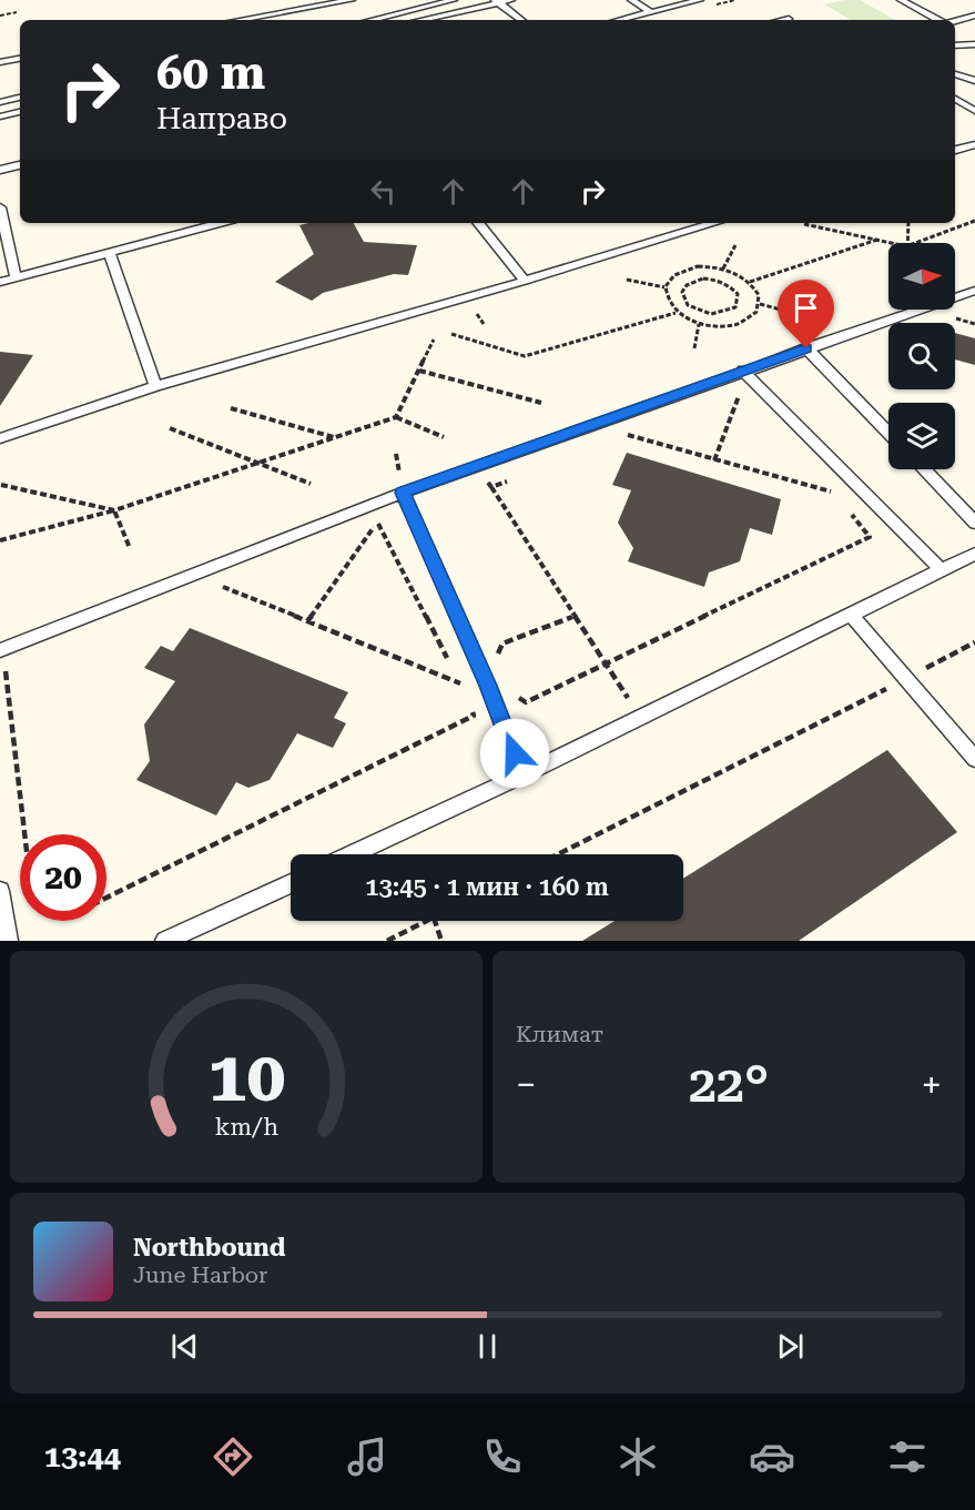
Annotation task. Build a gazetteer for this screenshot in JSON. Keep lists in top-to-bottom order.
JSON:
{
  "north": "right",
  "page": {
    "turn": ["60 m", "Направо"],
    "limit": "20",
    "trip": "13:45 · 1 мин · 160 m",
    "tile": "Климат",
    "heat": ["−", "22°", "+"],
    "song": ["Northbound", "June Harbor"],
    "tabs": "13:44",
    "gauge": ["10", "km/h"]
  }
}
